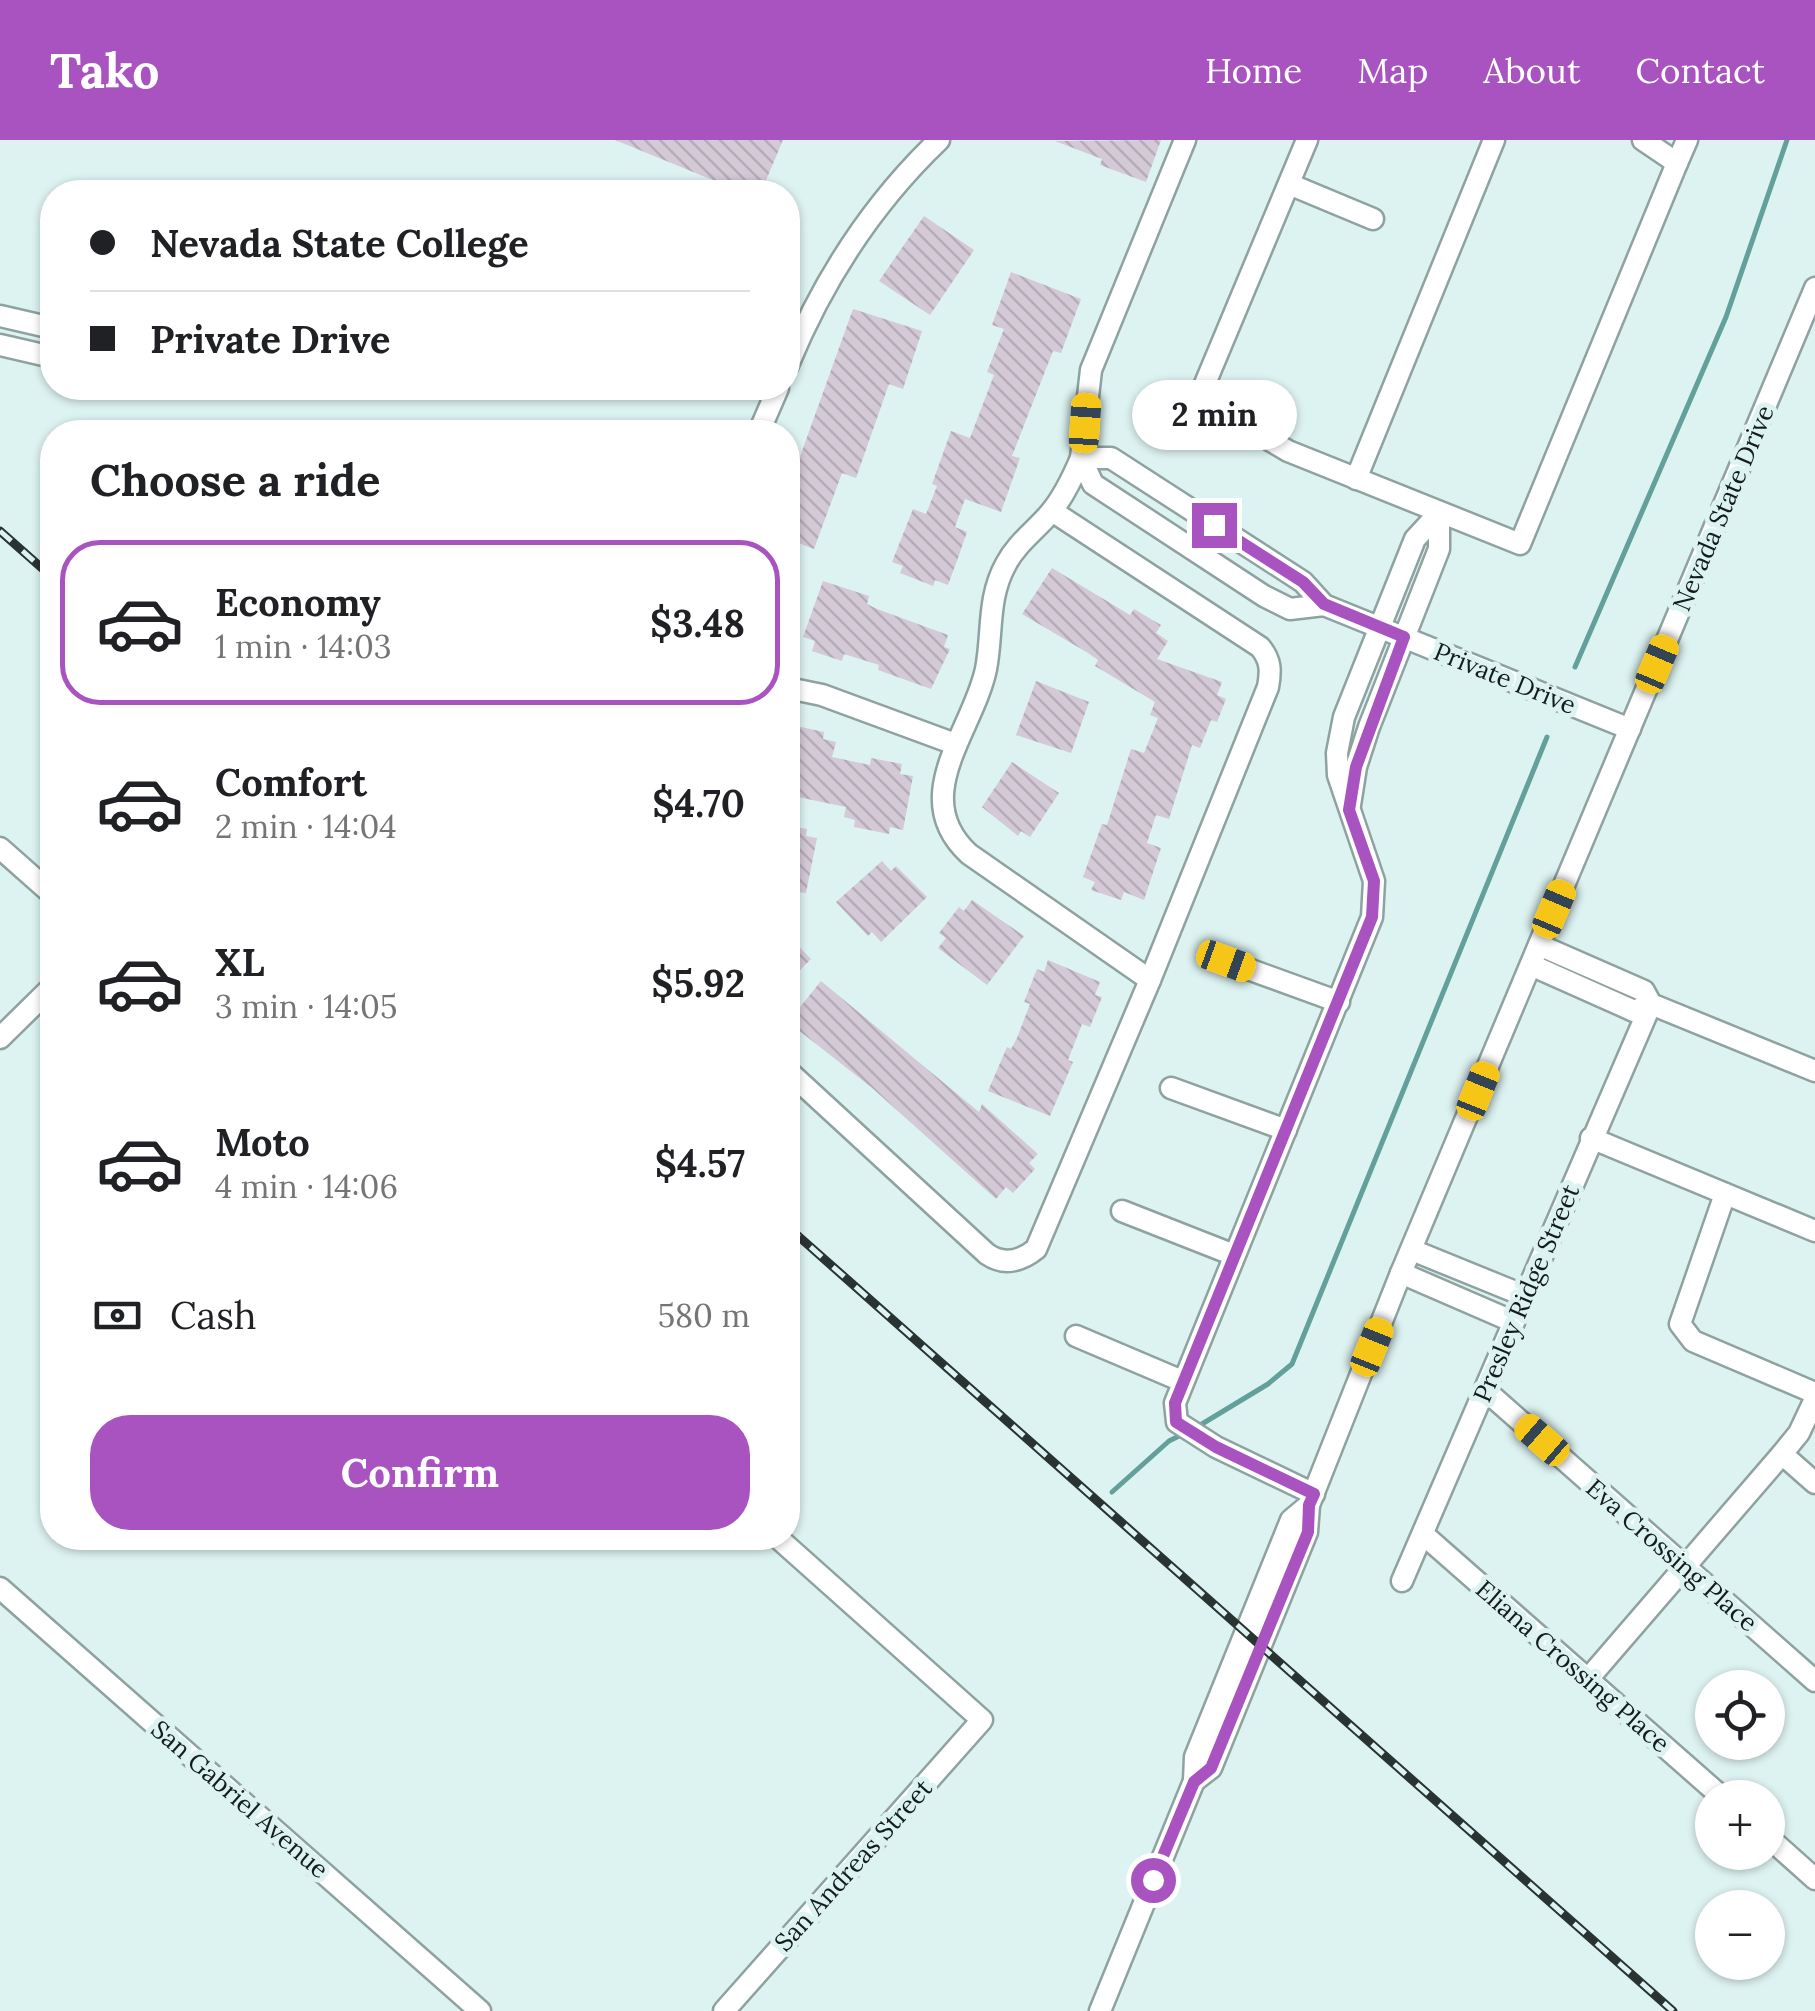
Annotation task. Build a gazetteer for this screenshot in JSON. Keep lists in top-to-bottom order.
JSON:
{
  "streets": {
    "street": [
      "Nevada State Drive",
      "Private Drive",
      "Presley Ridge Street",
      "Eva Crossing Place",
      "Eliana Crossing Place",
      "San Gabriel Avenue",
      "San Andreas Street"
    ]
  },
  "crossings": [
    ["Nevada State Drive", "Private Drive"],
    ["Presley Ridge Street", "Eva Crossing Place"],
    ["Presley Ridge Street", "Eliana Crossing Place"]
  ],
  "page": {
    "header": "Tako",
    "nav": [
      "Home",
      "Map",
      "About",
      "Contact"
    ],
    "banner": ["Nevada State College", "Private Drive"],
    "bubble": "2 min",
    "heading": "Choose a ride",
    "list": [
      {
        "name": "Economy",
        "note": "1 min · 14:03",
        "value": "$3.48"
      },
      {
        "name": "Comfort",
        "note": "2 min · 14:04",
        "value": "$4.70"
      },
      {
        "name": "XL",
        "note": "3 min · 14:05",
        "value": "$5.92"
      },
      {
        "name": "Moto",
        "note": "4 min · 14:06",
        "value": "$4.57"
      }
    ],
    "pay": ["Cash", "580 m"],
    "buttons": "Confirm",
    "map_buttons": ["+", "−"]
  }
}
